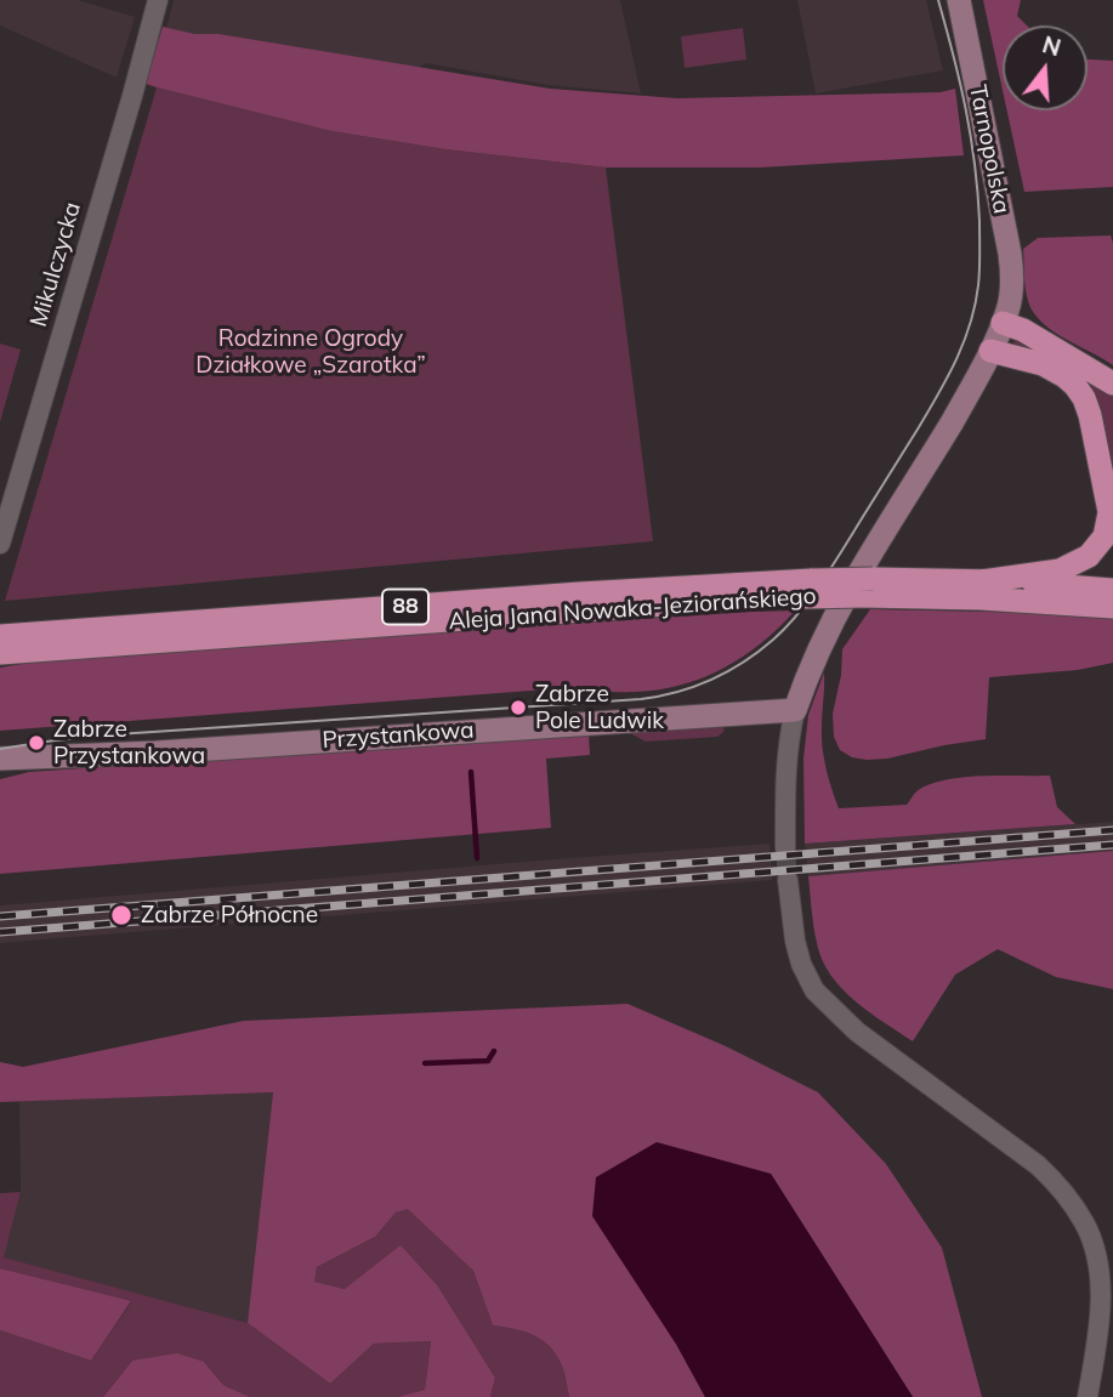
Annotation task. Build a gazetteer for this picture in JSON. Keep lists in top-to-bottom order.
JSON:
{
  "streets": {
    "main road": [
      "Tarnopolska",
      "88",
      "Aleja Jana Nowaka-Jeziorańskiego",
      "Przystankowa"
    ],
    "street": ["Mikulczycka"]
  },
  "parks": ["Rodzinne Ogrody Działkowe „Szarotka”"],
  "places": ["Zabrze Pole Ludwik", "Zabrze Przystankowa", "Zabrze Północne"],
  "north": "top"
}
